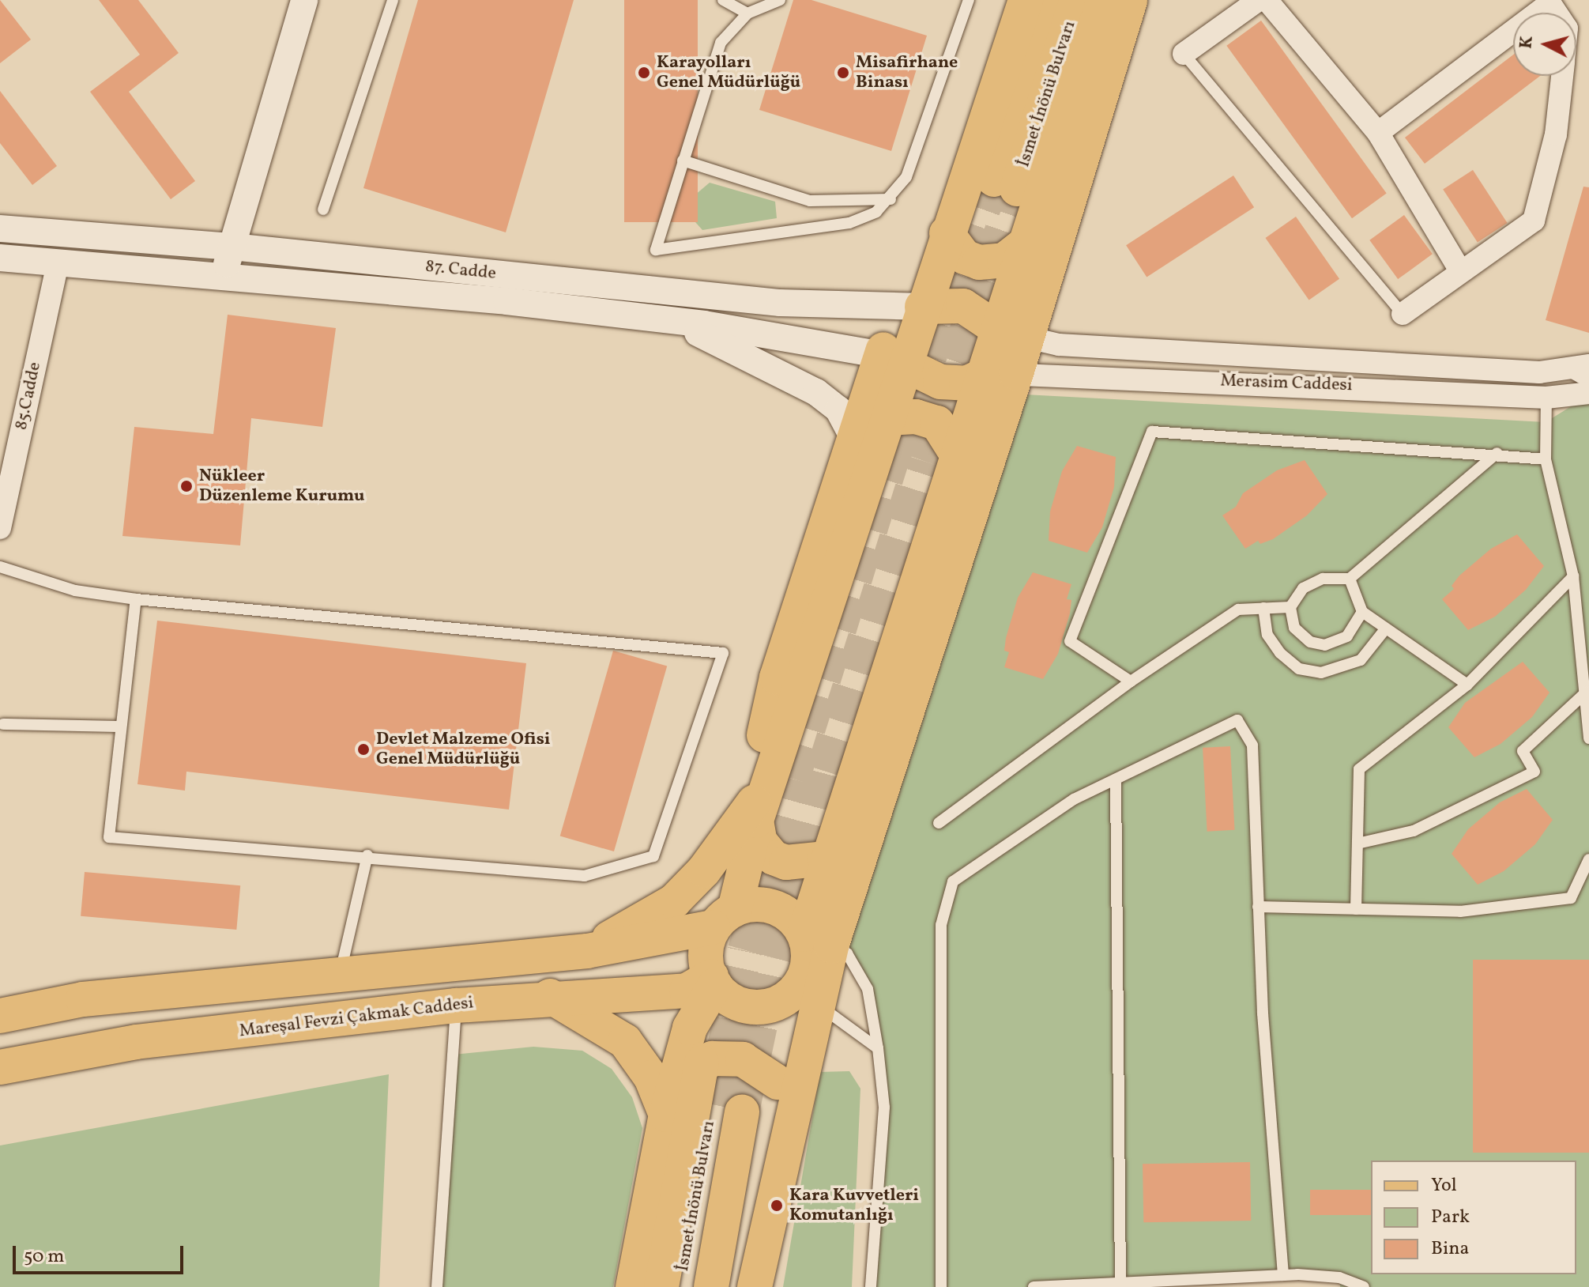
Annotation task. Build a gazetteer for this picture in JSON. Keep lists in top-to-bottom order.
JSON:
{
  "streets": {
    "main road": ["İsmet İnönü Bulvarı", "Mareşal Fevzi Çakmak Caddesi"],
    "street": ["87. Cadde", "Merasim Caddesi", "85.Cadde"]
  },
  "crossings": [
    ["87. Cadde", "85.Cadde"]
  ],
  "places": [
    "Karayolları Genel Müdürlüğü",
    "Misafirhane Binası",
    "Nükleer Düzenleme Kurumu",
    "Devlet Malzeme Ofisi Genel Müdürlüğü",
    "Kara Kuvvetleri Komutanlığı"
  ],
  "legend": ["Yol", "Park", "Bina"],
  "scale_bar": "50 m",
  "north": "left"
}
